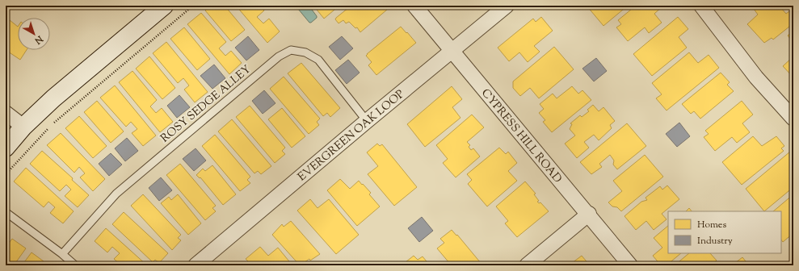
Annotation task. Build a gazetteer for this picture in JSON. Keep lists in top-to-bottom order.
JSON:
{
  "streets": {
    "street": ["EVERGREEN OAK LOOP", "CYPRESS HILL ROAD"],
    "lane": ["ROSY SEDGE ALLEY"]
  },
  "crossings": [
    ["ROSY SEDGE ALLEY", "EVERGREEN OAK LOOP"],
    ["EVERGREEN OAK LOOP", "CYPRESS HILL ROAD"]
  ],
  "legend": ["Homes", "Industry"],
  "north": "bottom right"
}
